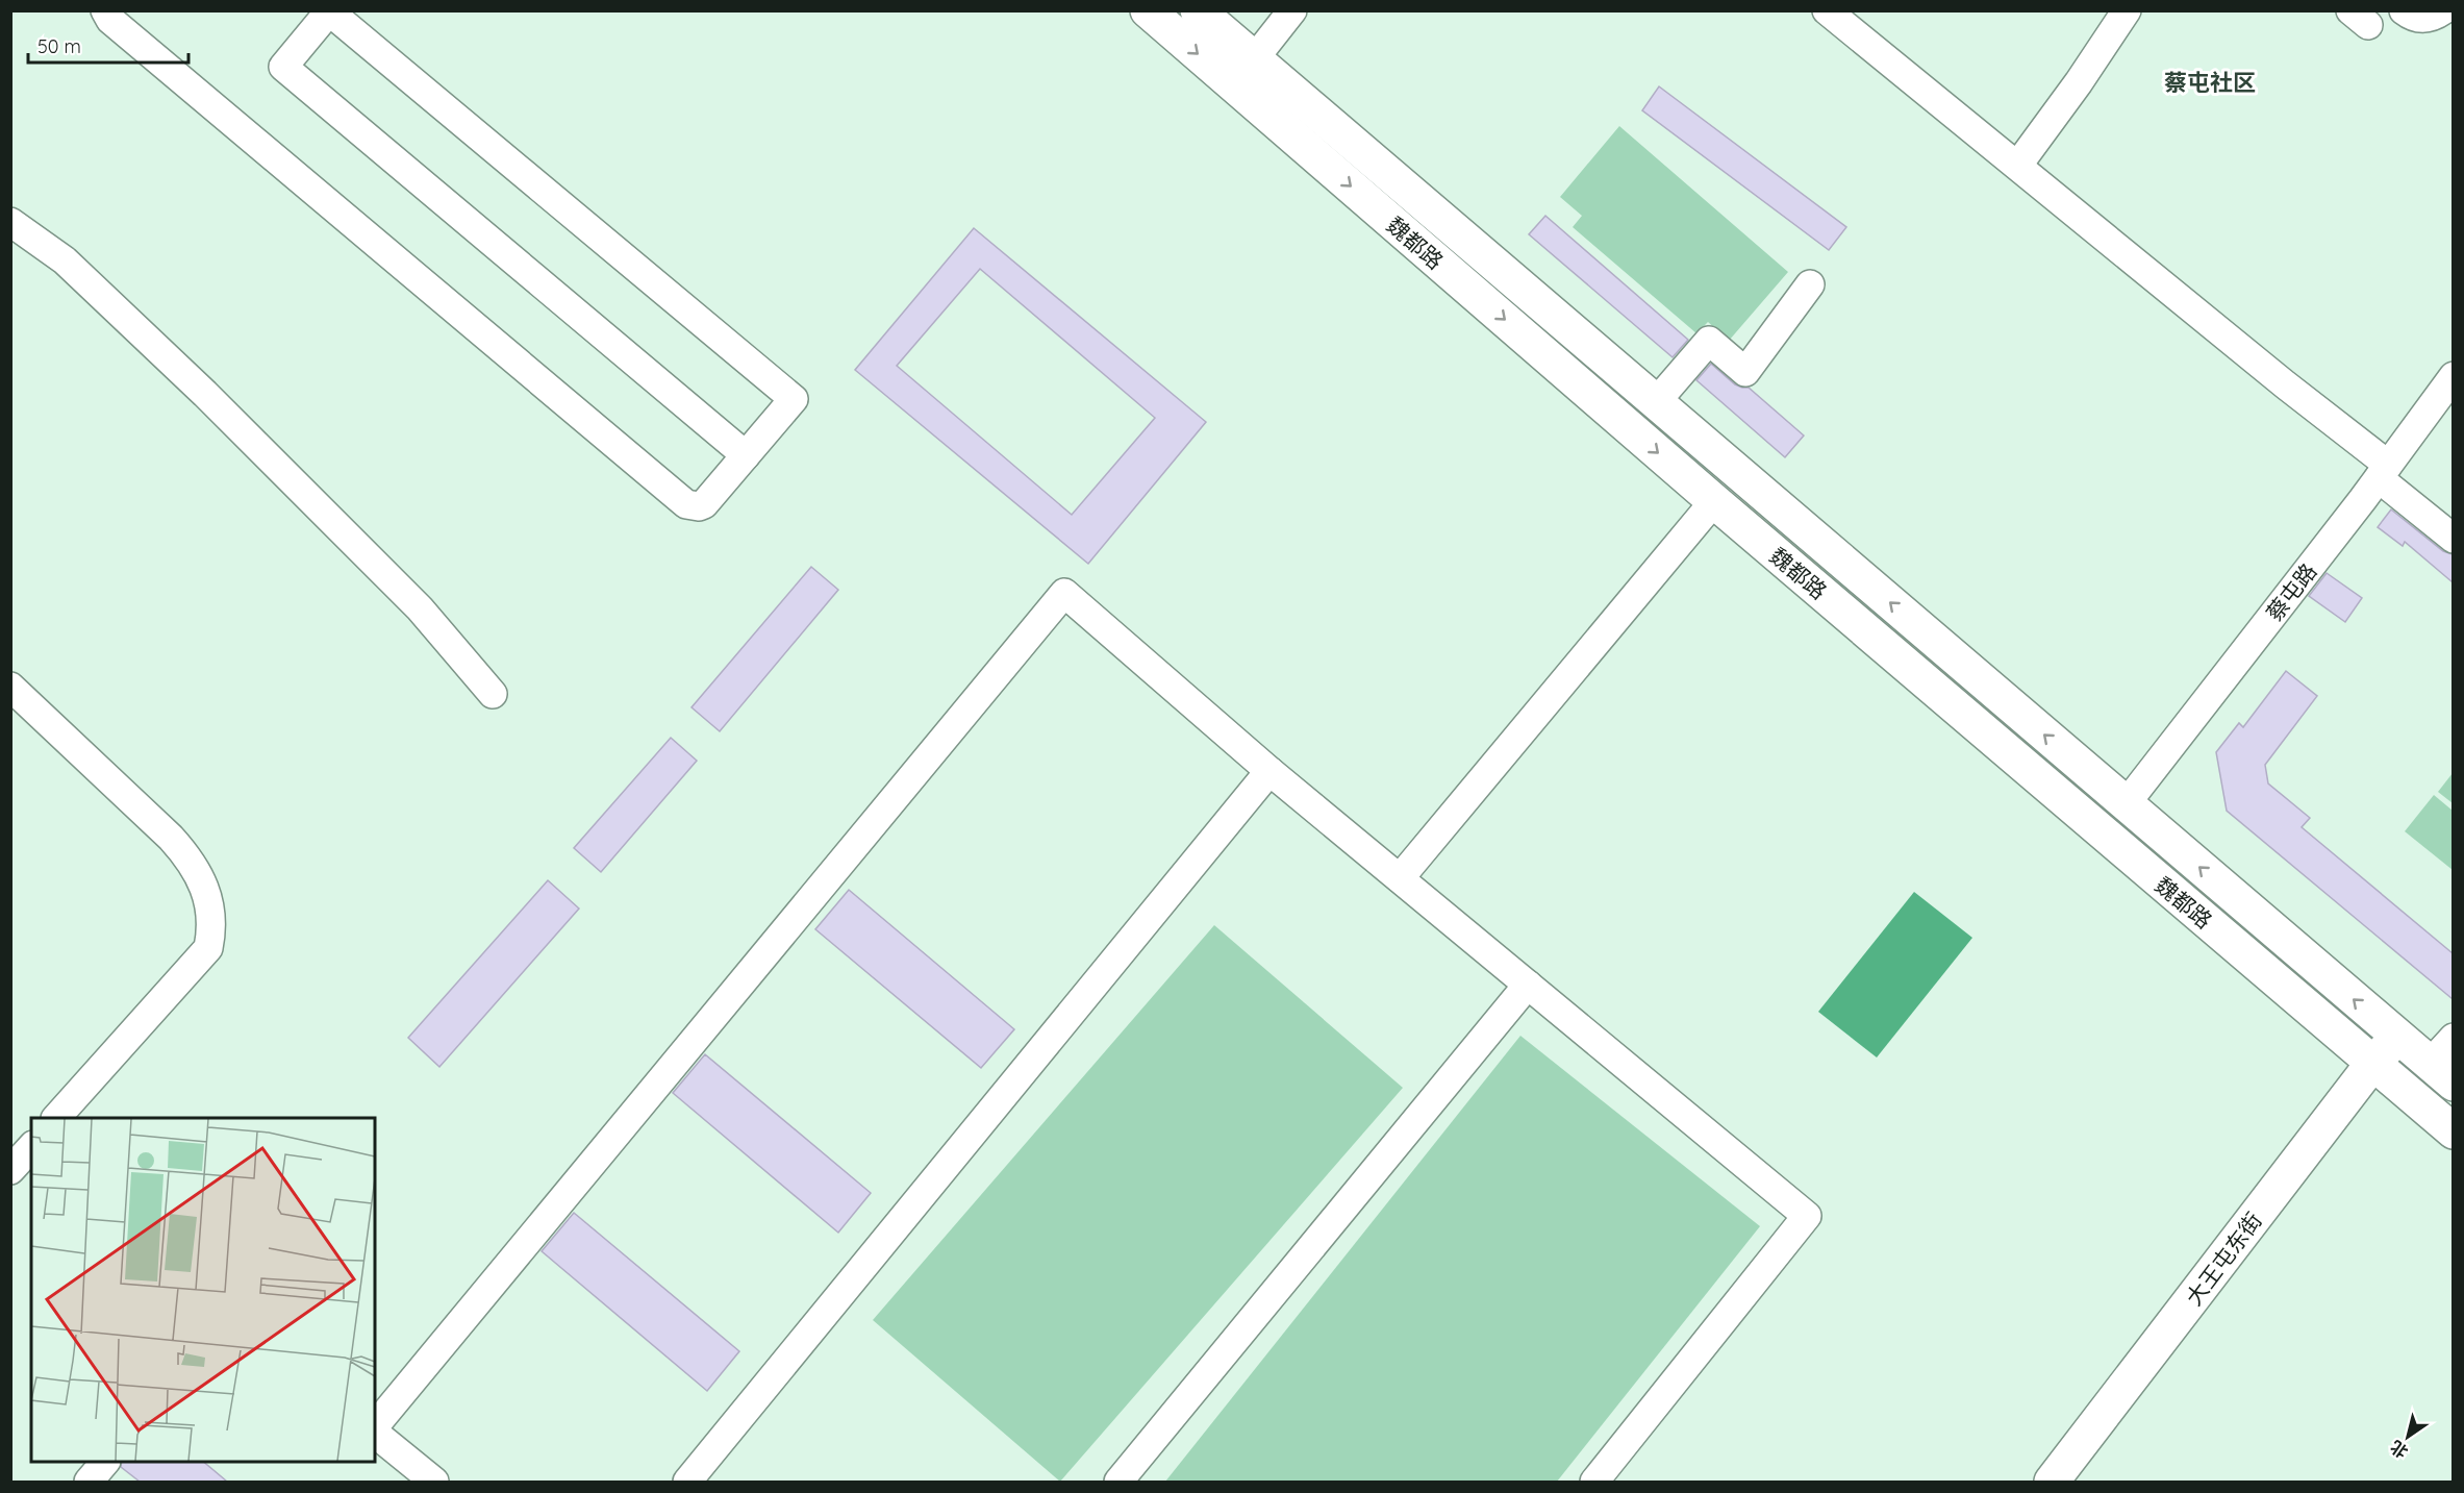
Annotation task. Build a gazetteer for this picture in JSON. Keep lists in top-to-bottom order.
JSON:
{
  "streets": {
    "main road": ["魏都路", "大王屯东街"],
    "street": ["蔡屯路"]
  },
  "crossings": [
    ["魏都路", "蔡屯路"],
    ["魏都路", "大王屯东街"]
  ],
  "districts": ["蔡屯社区"],
  "scale_bar": "50 m",
  "north": "bottom left"
}
